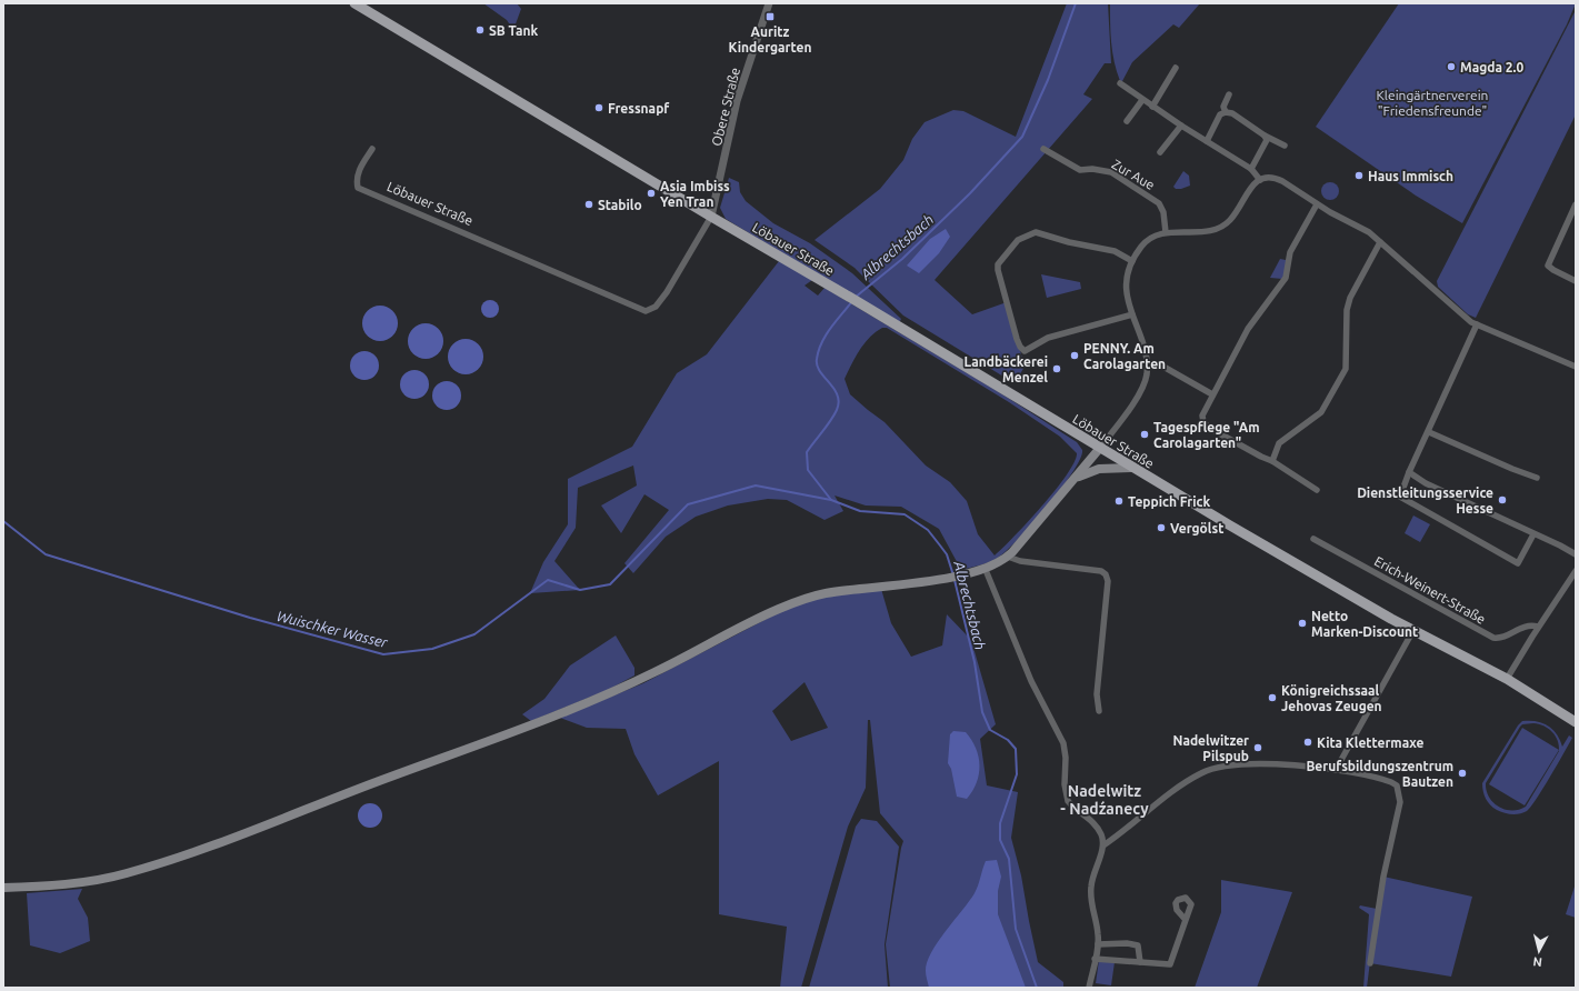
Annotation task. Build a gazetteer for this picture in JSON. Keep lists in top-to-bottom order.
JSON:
{
  "streets": {
    "main road": ["Löbauer Straße"],
    "street": ["Obere Straße", "Zur Aue", "Erich-Weinert-Straße"]
  },
  "crossings": [
    ["Obere Straße", "Löbauer Straße"]
  ],
  "districts": ["Nadelwitz - Nadźanecy"],
  "water": ["Albrechtsbach", "Wuischker Wasser"],
  "parks": ["Kleingärtnerverein \"Friedensfreunde\""],
  "places": {
    "transit": ["Auritz Kindergarten"],
    "other": [
      "SB Tank",
      "Magda 2.0",
      "Fressnapf",
      "Haus Immisch",
      "Asia Imbiss Yen Tran",
      "Stabilo",
      "PENNY. Am Carolagarten",
      "Landbäckerei Menzel",
      "Tagespflege \"Am Carolagarten\"",
      "Dienstleitungsservice Hesse",
      "Teppich Frick",
      "Vergölst",
      "Netto Marken-Discount",
      "Königreichssaal Jehovas Zeugen",
      "Kita Klettermaxe",
      "Nadelwitzer Pilspub",
      "Berufsbildungszentrum Bautzen"
    ]
  },
  "north": "bottom"
}
